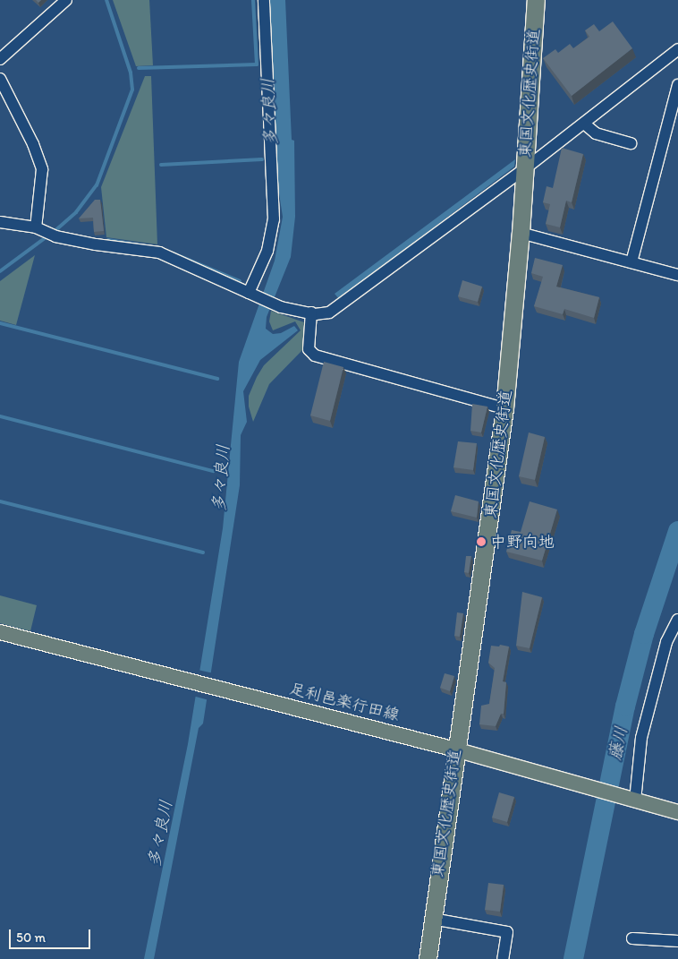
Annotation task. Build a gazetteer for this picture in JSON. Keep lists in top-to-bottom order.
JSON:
{
  "streets": {
    "highway": ["東国文化歴史街道"],
    "main road": ["足利邑楽行田線"]
  },
  "crossings": [
    ["東国文化歴史街道", "足利邑楽行田線"]
  ],
  "water": ["多々良川", "藤川"],
  "places": ["中野向地"],
  "scale_bar": "50 m"
}
